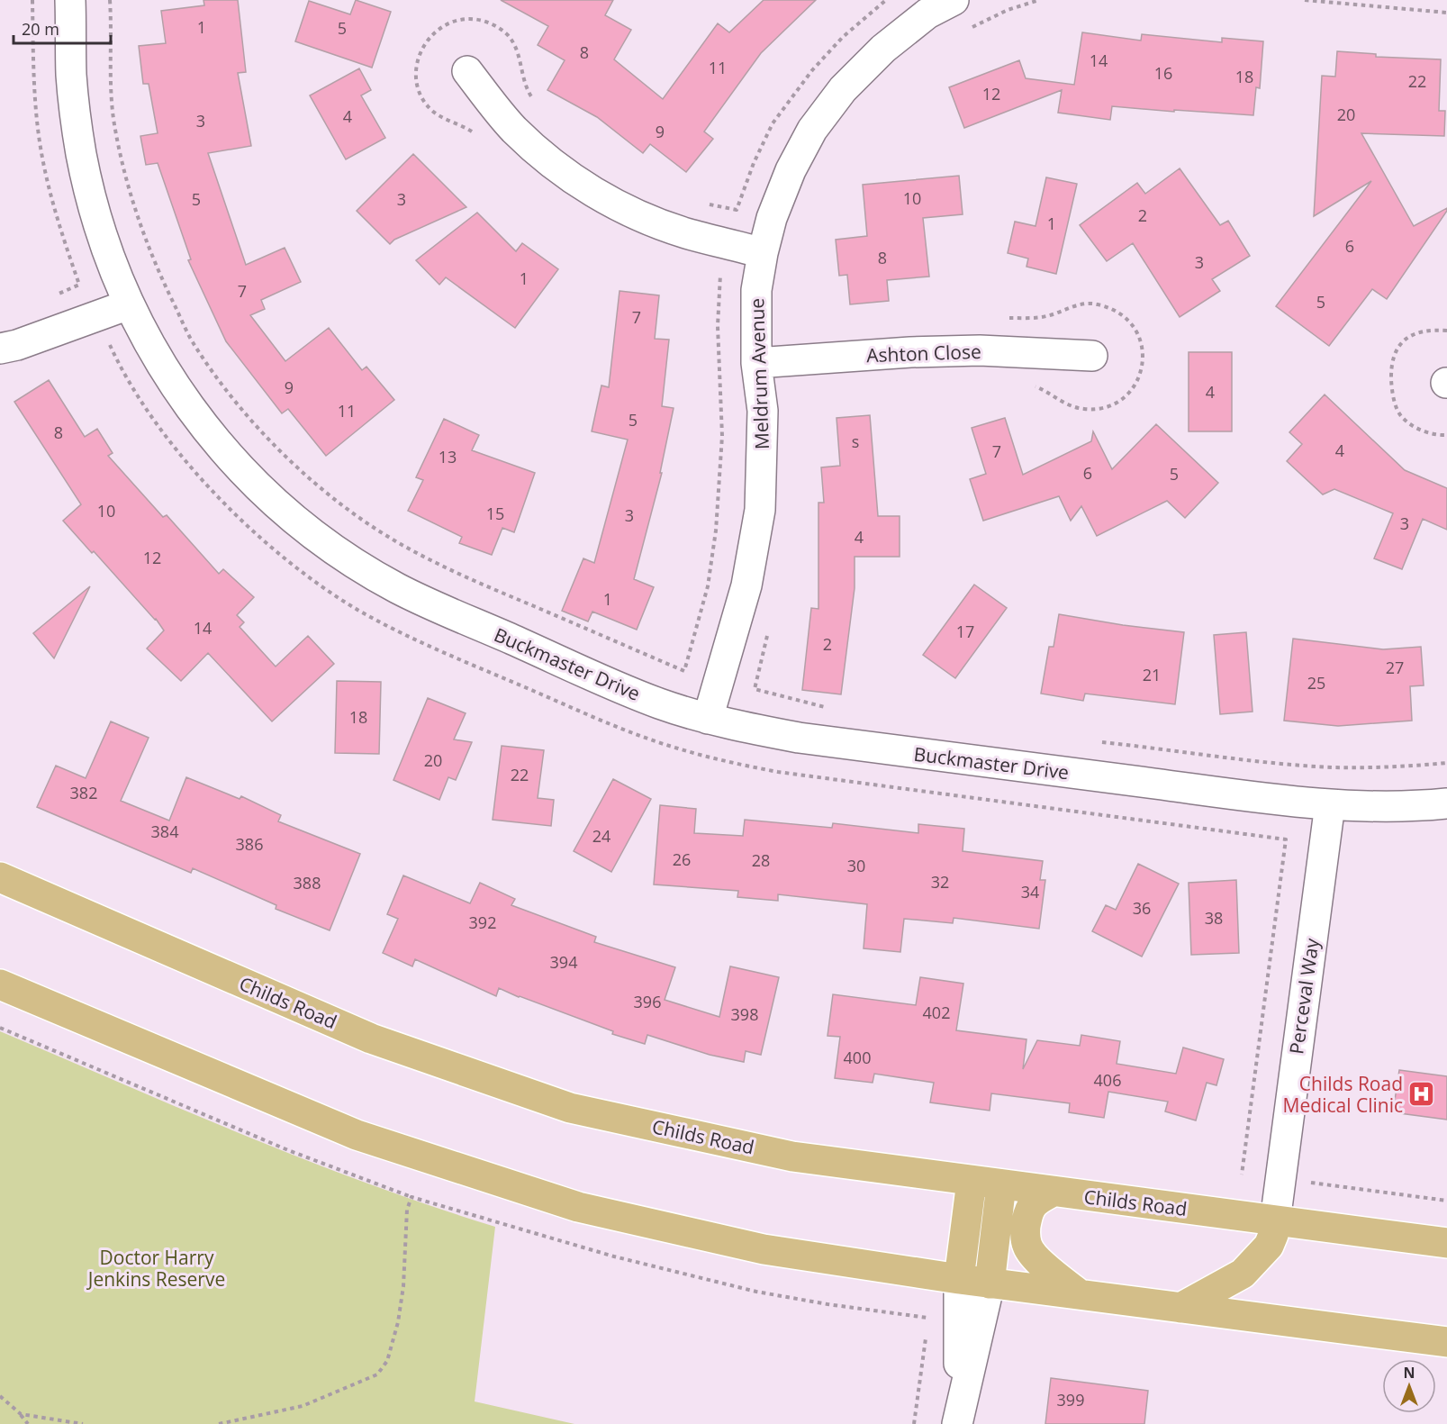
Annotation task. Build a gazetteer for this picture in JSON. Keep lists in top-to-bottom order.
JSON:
{
  "streets": {
    "main road": ["Childs Road"],
    "street": [
      "Ashton Close",
      "Meldrum Avenue",
      "Buckmaster Drive",
      "Perceval Way"
    ]
  },
  "crossings": [
    ["Ashton Close", "Meldrum Avenue"],
    ["Meldrum Avenue", "Buckmaster Drive"],
    ["Buckmaster Drive", "Perceval Way"],
    ["Perceval Way", "Childs Road"]
  ],
  "parks": ["Doctor Harry Jenkins Reserve"],
  "places": {
    "hospital": ["Childs Road Medical Clinic"]
  },
  "house_numbers": [
    "1",
    "5",
    "8",
    "14",
    "11",
    "16",
    "18",
    "22",
    "12",
    "20",
    "4",
    "3",
    "9",
    "10",
    "5",
    "3",
    "2",
    "1",
    "6",
    "8",
    "3",
    "1",
    "7",
    "5",
    "7",
    "9",
    "4",
    "11",
    "5",
    "8",
    "s",
    "4",
    "7",
    "13",
    "6",
    "5",
    "10",
    "15",
    "3",
    "3",
    "4",
    "12",
    "1",
    "14",
    "17",
    "2",
    "27",
    "21",
    "25",
    "18",
    "20",
    "22",
    "382",
    "384",
    "24",
    "386",
    "26",
    "28",
    "30",
    "32",
    "388",
    "34",
    "36",
    "38",
    "392",
    "394",
    "396",
    "402",
    "398",
    "400",
    "406",
    "399"
  ],
  "scale_bar": "20 m",
  "north": "top"
}
